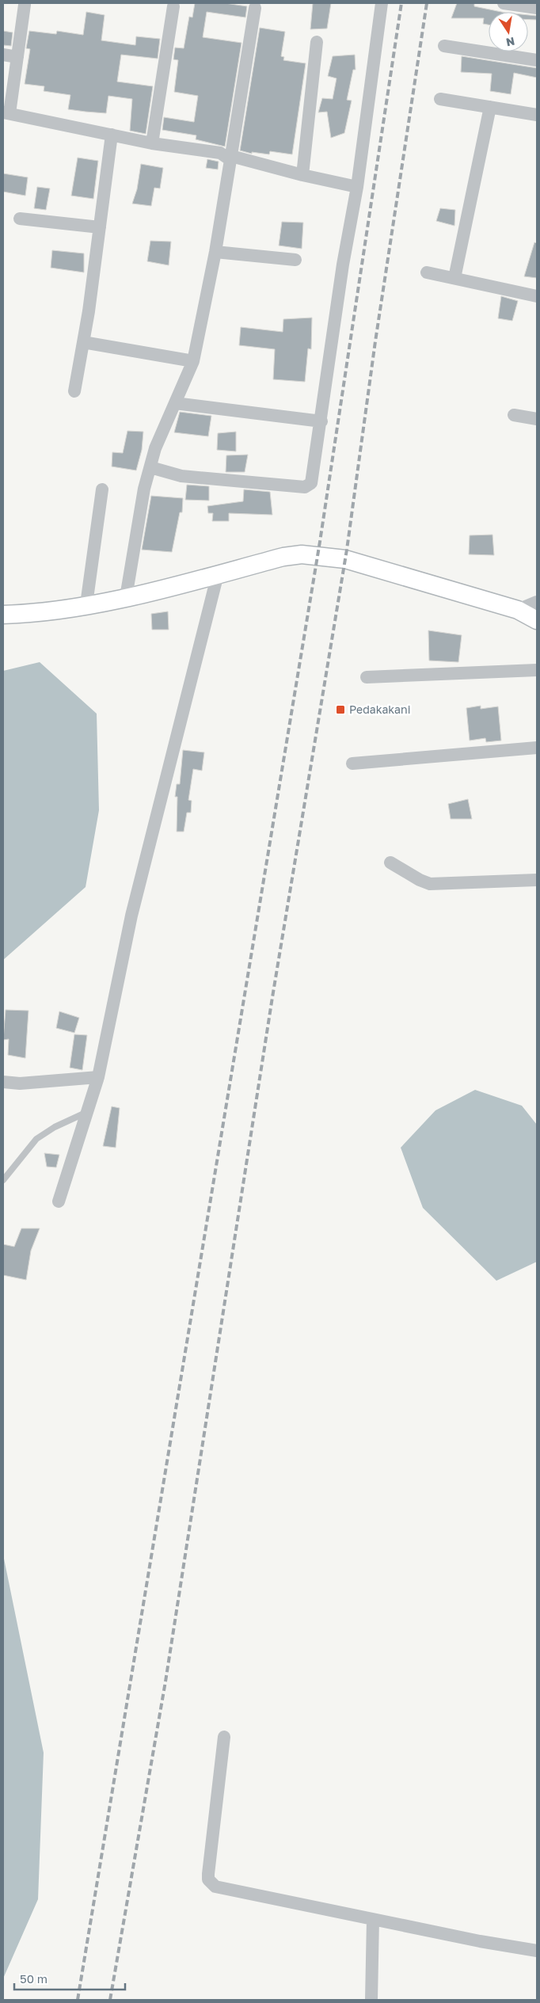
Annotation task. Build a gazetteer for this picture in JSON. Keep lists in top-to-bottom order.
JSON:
{
  "places": {
    "transit": ["Pedakakani"]
  },
  "scale_bar": "50 m",
  "north": "bottom"
}
